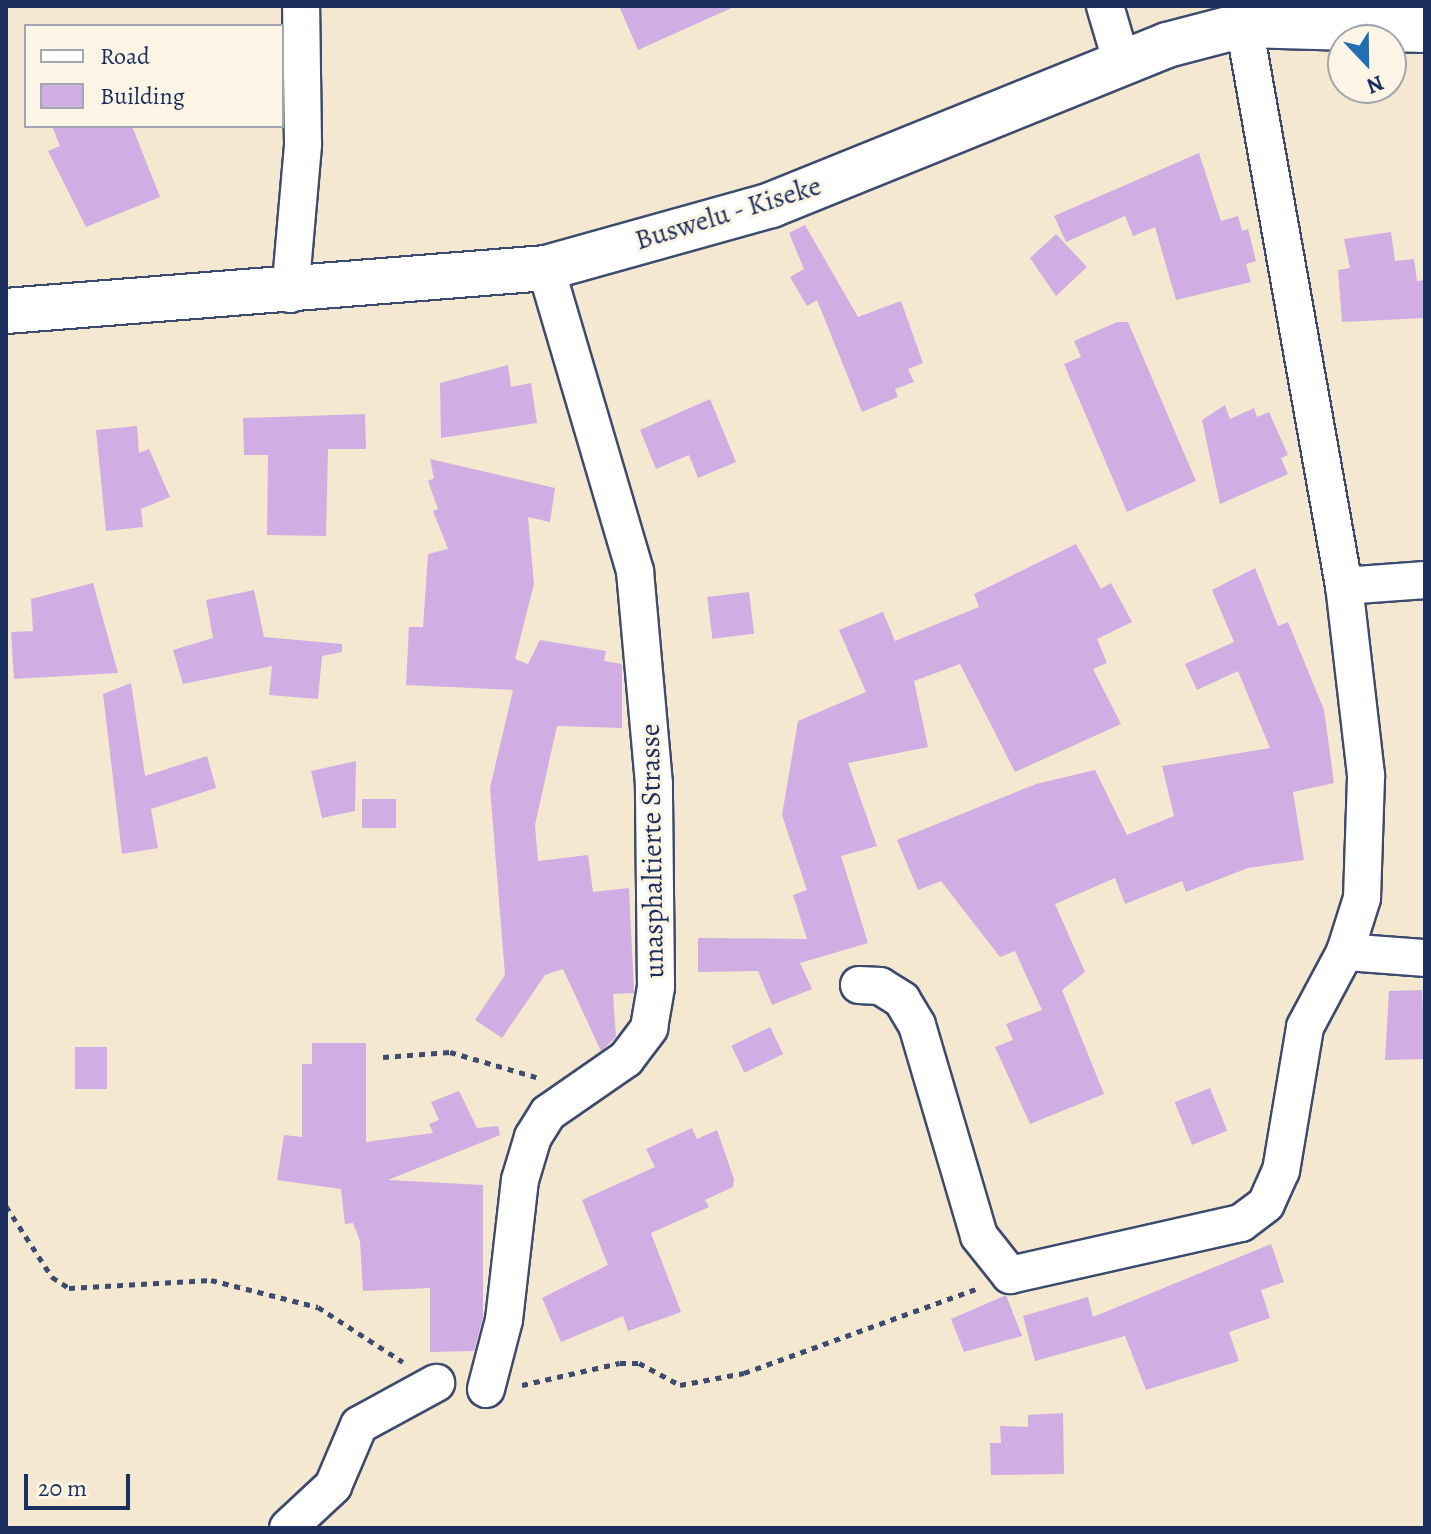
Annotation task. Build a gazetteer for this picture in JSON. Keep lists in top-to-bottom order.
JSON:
{
  "streets": {
    "main road": ["Buswelu - Kiseke"],
    "street": ["unasphaltierte Strasse"]
  },
  "crossings": [
    ["Buswelu - Kiseke", "unasphaltierte Strasse"]
  ],
  "legend": ["Road", "Building"],
  "scale_bar": "20 m",
  "north": "bottom"
}
